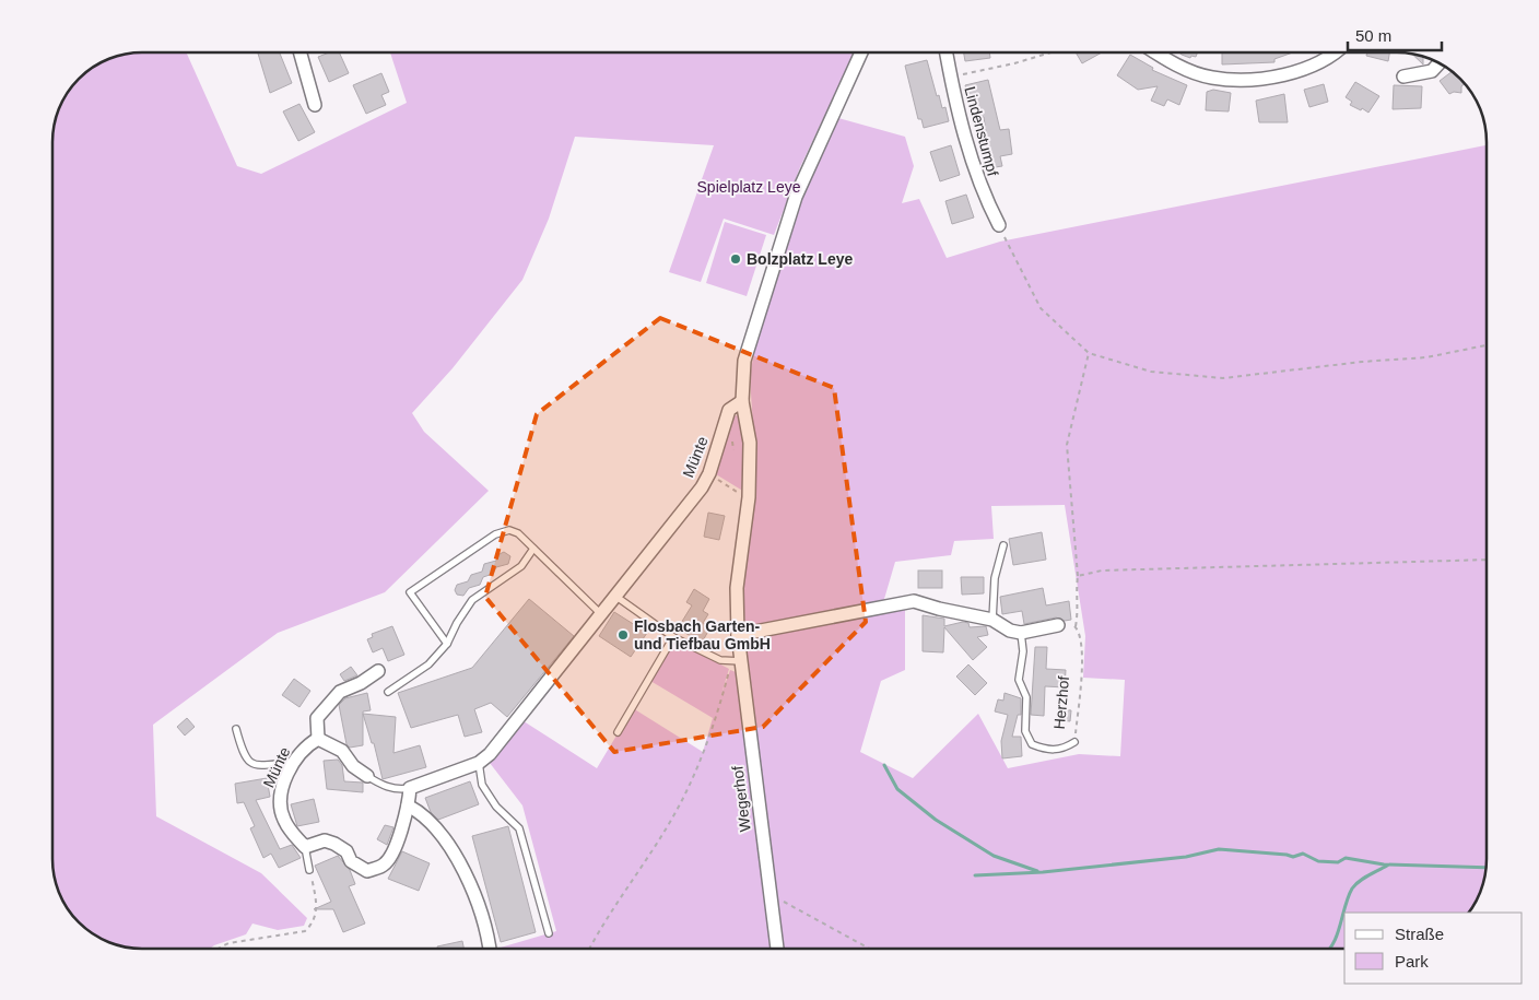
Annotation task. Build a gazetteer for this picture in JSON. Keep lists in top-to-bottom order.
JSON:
{
  "streets": {
    "street": ["Lindenstumpf", "Münte", "Wegerhof"],
    "lane": ["Herzhof"]
  },
  "crossings": [
    ["Münte", "Wegerhof"]
  ],
  "parks": ["Spielplatz Leye"],
  "places": ["Bolzplatz Leye", "Flosbach Garten- und Tiefbau GmbH"],
  "legend": ["Straße", "Park"],
  "scale_bar": "50 m"
}
